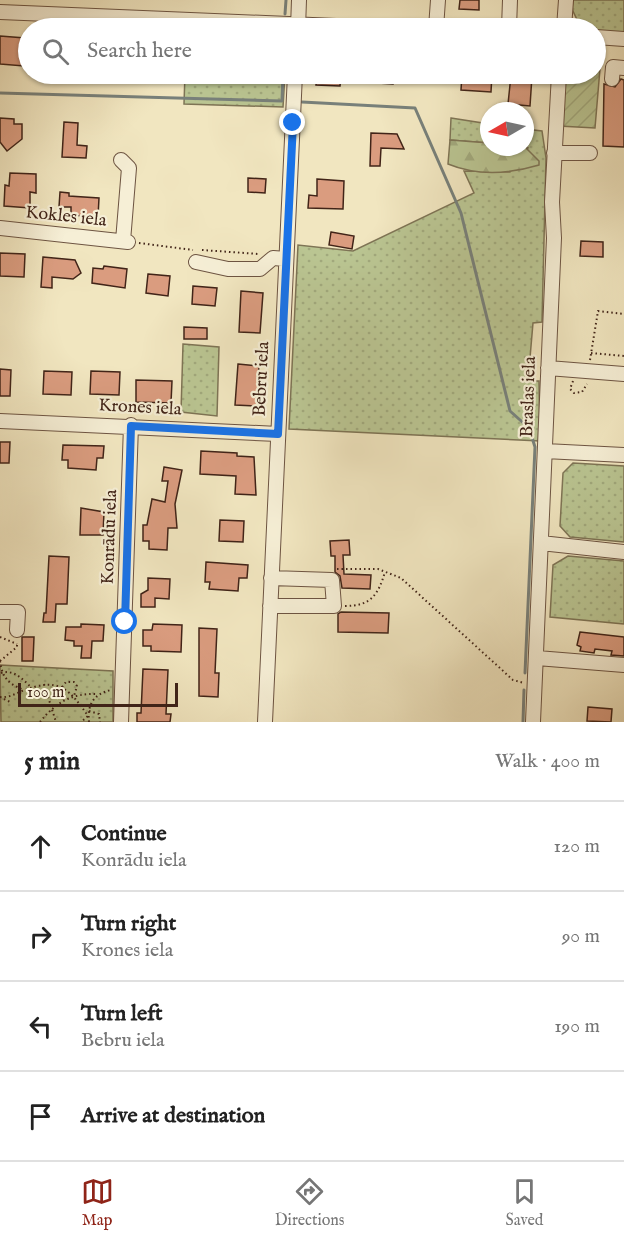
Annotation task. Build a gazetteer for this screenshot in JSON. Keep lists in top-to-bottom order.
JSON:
{
  "streets": {
    "street": [
      "Kokles iela",
      "Bebru iela",
      "Braslas iela",
      "Krones iela",
      "Konrādu iela"
    ]
  },
  "crossings": [
    ["Bebru iela", "Krones iela"],
    ["Krones iela", "Konrādu iela"]
  ],
  "scale_bar": "100 m",
  "north": "left",
  "page": {
    "search": "Search here",
    "scale": "100 m",
    "heading": ["5 min", "Walk · 400 m"],
    "list": [
      ["Continue", "Konrādu iela", "120 m"],
      ["Turn right", "Krones iela", "90 m"],
      ["Turn left", "Bebru iela", "190 m"],
      "Arrive at destination"
    ],
    "nav": ["Map", "Directions", "Saved"]
  }
}
